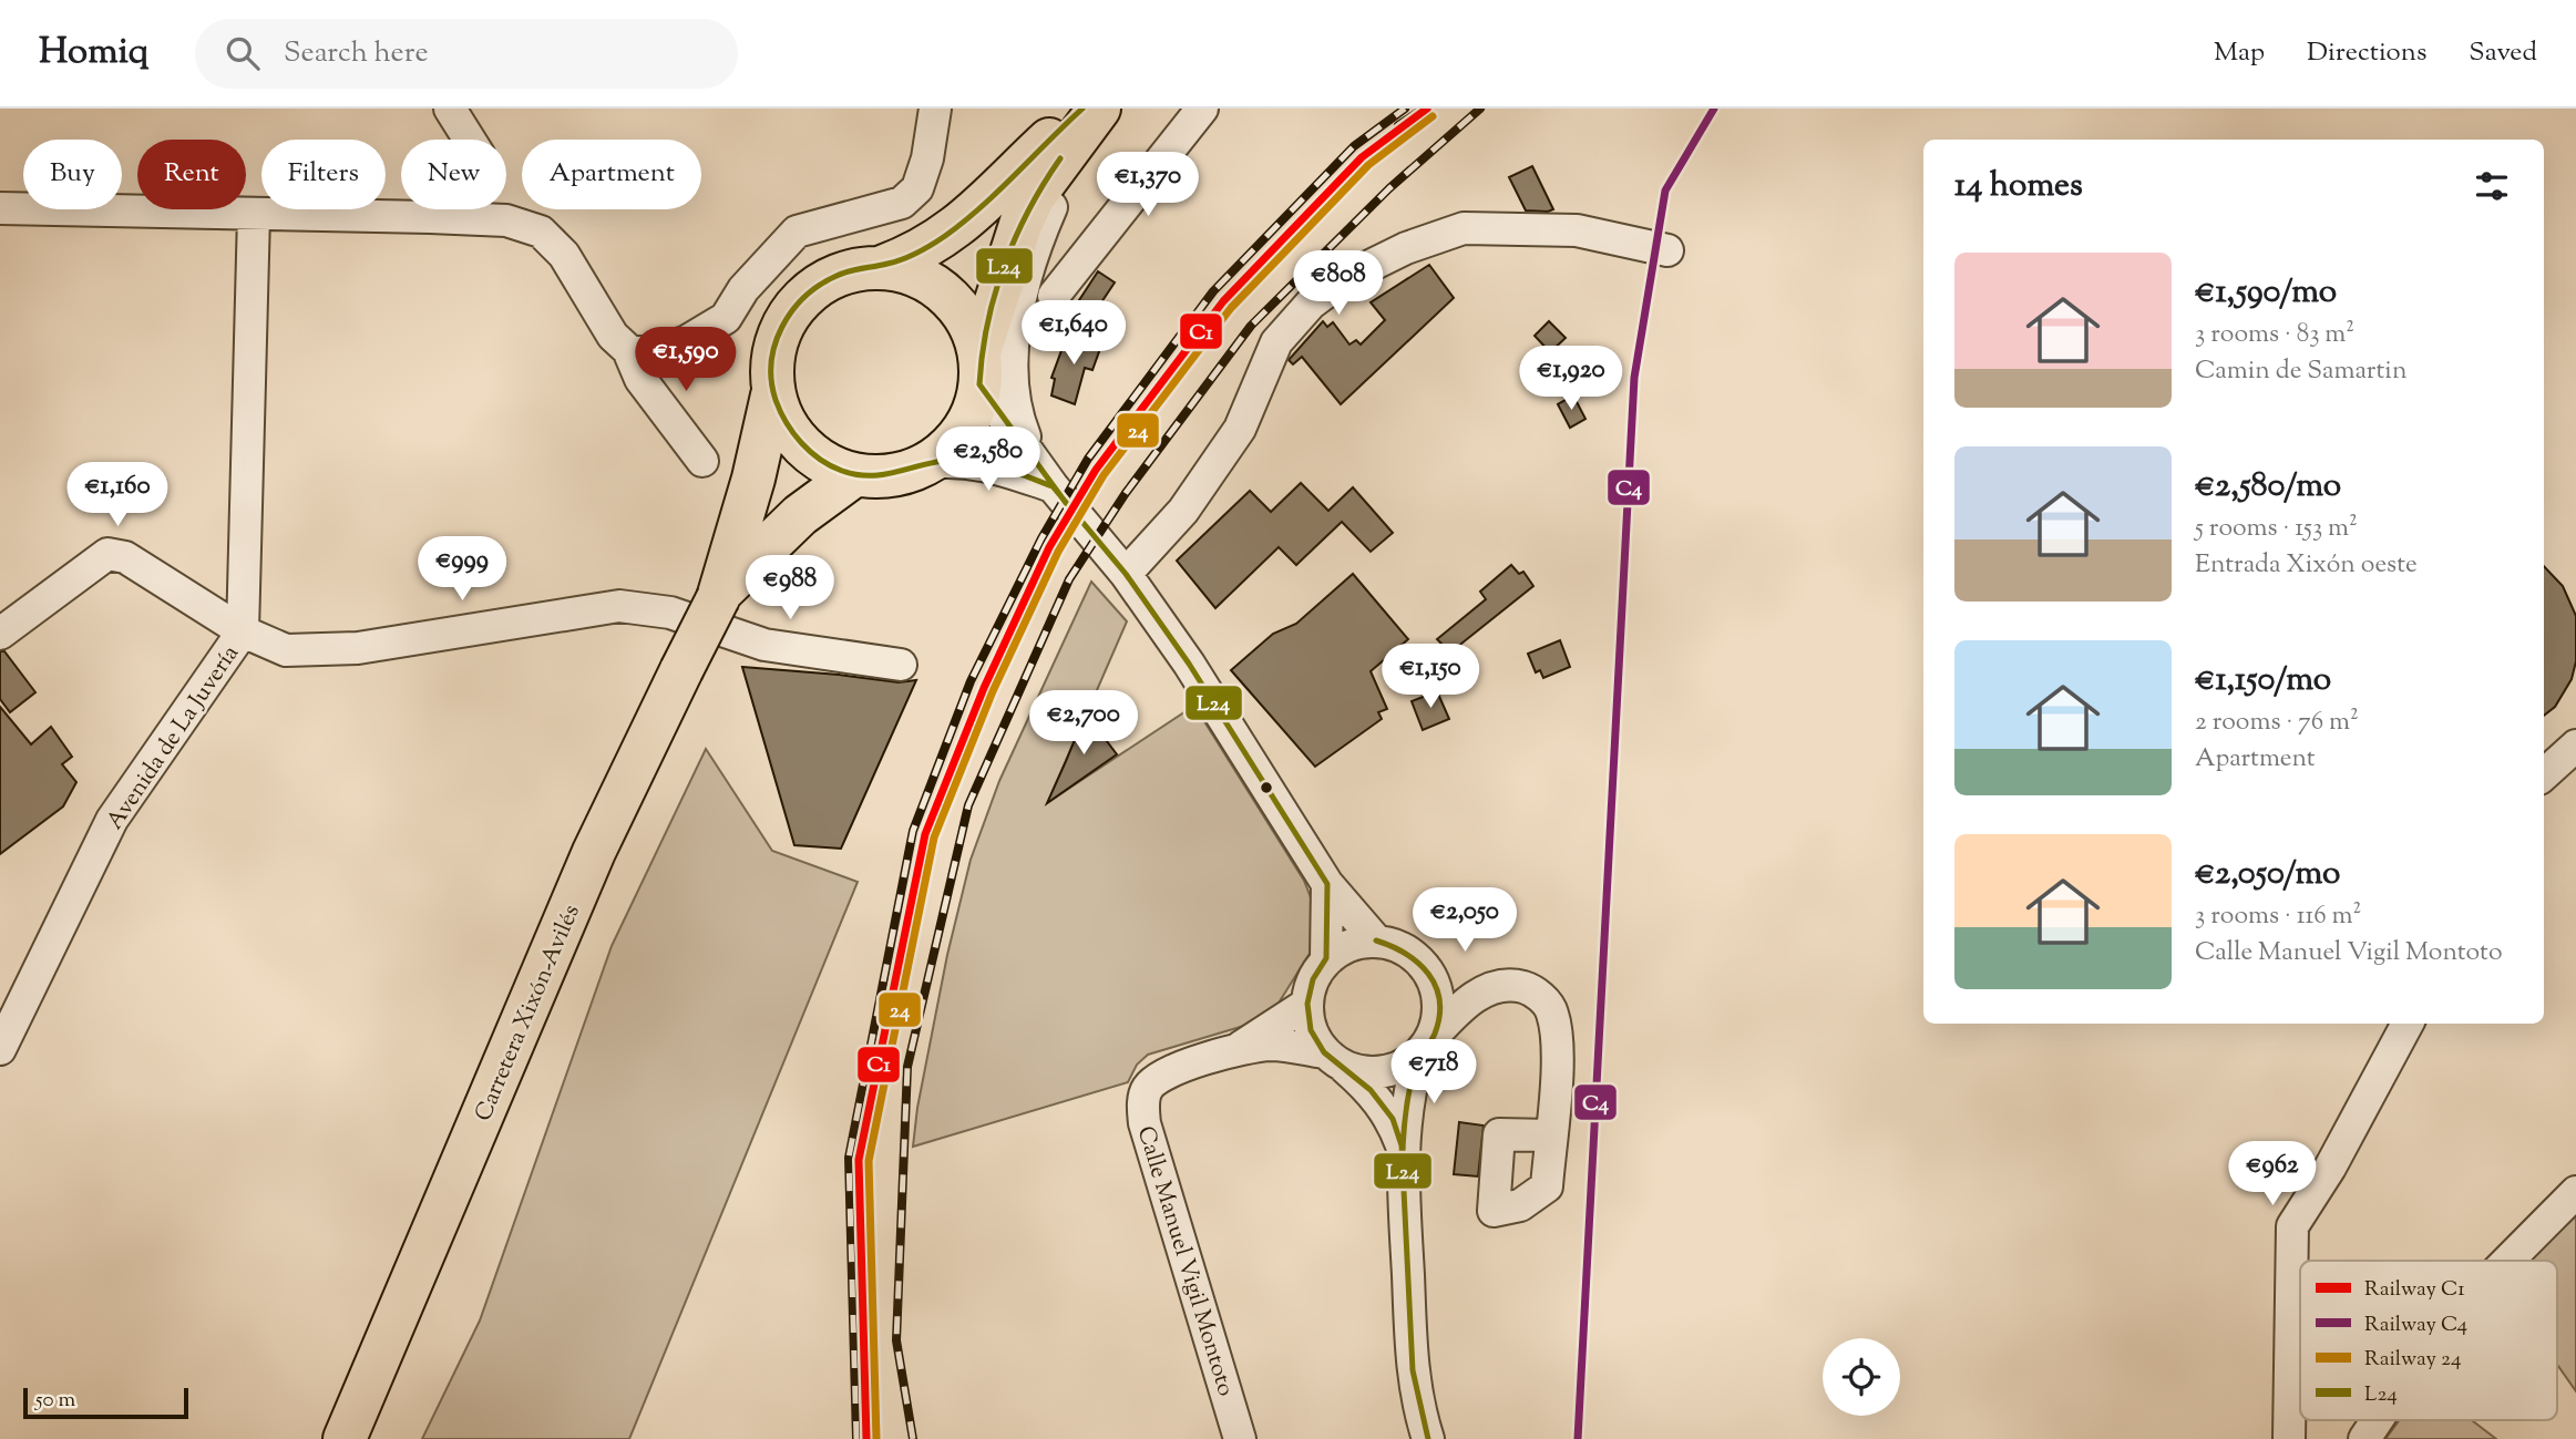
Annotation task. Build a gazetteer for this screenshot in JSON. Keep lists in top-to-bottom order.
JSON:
{
  "streets": {
    "highway": ["Carretera Xixón-Avilés"],
    "street": ["Avenida de La Juvería", "Calle Manuel Vigil Montoto"]
  },
  "lines": [
    "rail line C1",
    "rail line C4",
    "transit line L24",
    "rail line 24"
  ],
  "legend": [
    "Railway C1",
    "Railway C4",
    "Railway 24",
    "L24"
  ],
  "scale_bar": "50 m",
  "page": {
    "header": "Homiq",
    "search": "Search here",
    "nav": ["Map", "Directions", "Saved"],
    "chip": [
      "Buy",
      "Rent",
      "Filters",
      "New",
      "Apartment"
    ],
    "heading": "14 homes",
    "price": [
      "€1,370",
      "€808",
      "€1,640",
      "€1,590",
      "€1,920",
      "€2,580",
      "€1,160",
      "€999",
      "€988",
      "€1,150",
      "€2,700",
      "€2,050",
      "€718",
      "€962"
    ],
    "list": [
      {
        "name": "€1,590/mo",
        "note": "3 rooms · 83 m² · Camin de Samartin"
      },
      {
        "name": "€2,580/mo",
        "note": "5 rooms · 153 m² · Entrada Xixón oeste"
      },
      {
        "name": "€1,150/mo",
        "note": "2 rooms · 76 m² · Apartment"
      },
      {
        "name": "€2,050/mo",
        "note": "3 rooms · 116 m² · Calle Manuel Vigil Montoto"
      }
    ],
    "scale": "50 m"
  }
}
